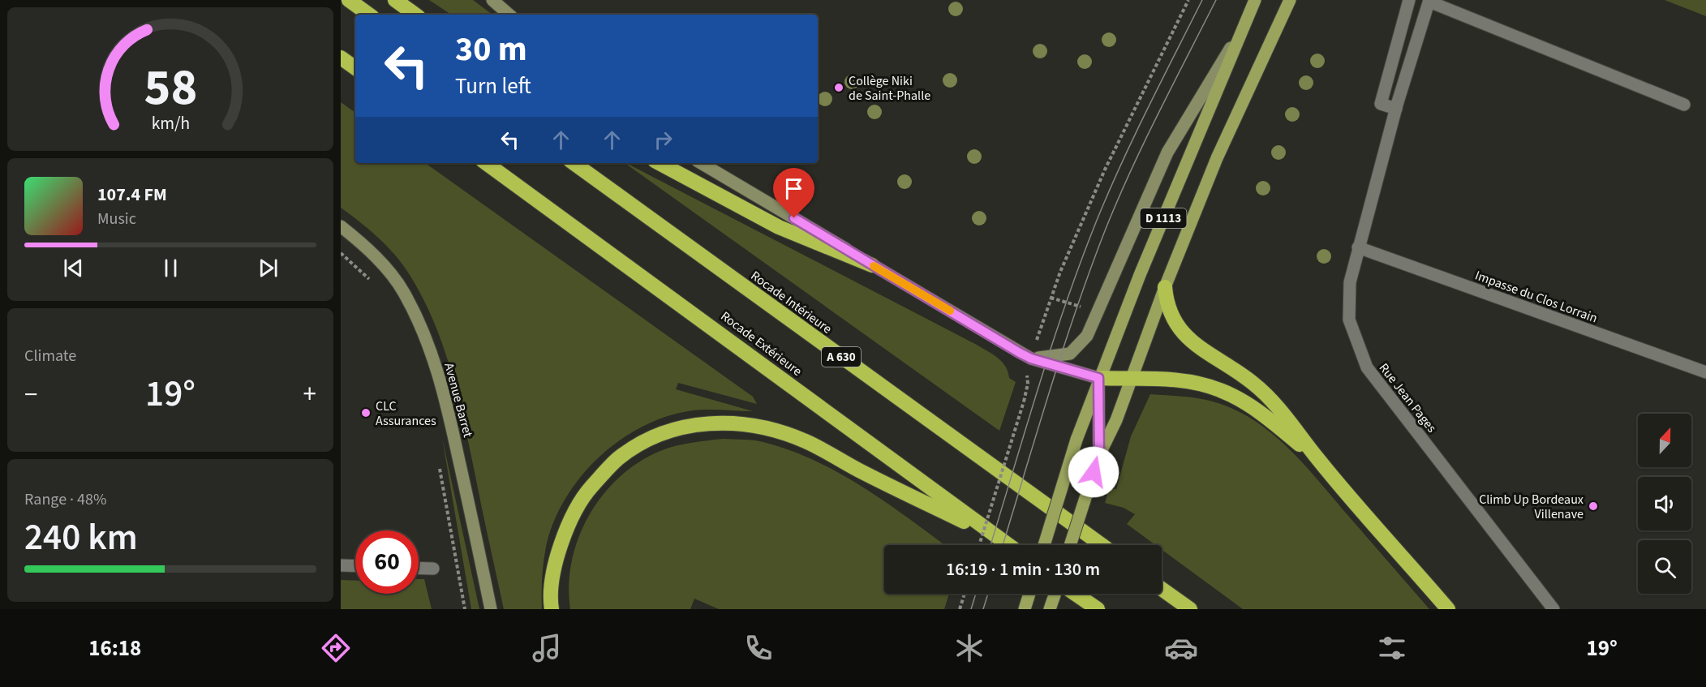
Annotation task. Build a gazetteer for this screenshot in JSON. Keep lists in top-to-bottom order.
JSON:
{
  "streets": {
    "highway": ["Rocade Intérieure", "Rocade Extérieure", "A 630"],
    "main road": ["D 1113"],
    "street": ["Impasse du Clos Lorrain", "Rue Jean Pages", "Avenue Barret"]
  },
  "crossings": [
    ["Impasse du Clos Lorrain", "Rue Jean Pages"]
  ],
  "places": ["Collège Niki de Saint-Phalle", "CLC Assurances", "Climb Up Bordeaux Villenave"],
  "north": "top",
  "page": {
    "turn": ["30 m", "Turn left"],
    "song": ["107.4 FM", "Music"],
    "tile": [
      "Climate",
      ["Range · 48%", "240 km"]
    ],
    "heat": ["−", "19°", "+"],
    "limit": "60",
    "trip": "16:19 · 1 min · 130 m",
    "tabs": ["16:18", "19°"],
    "gauge": ["58", "km/h"]
  }
}
